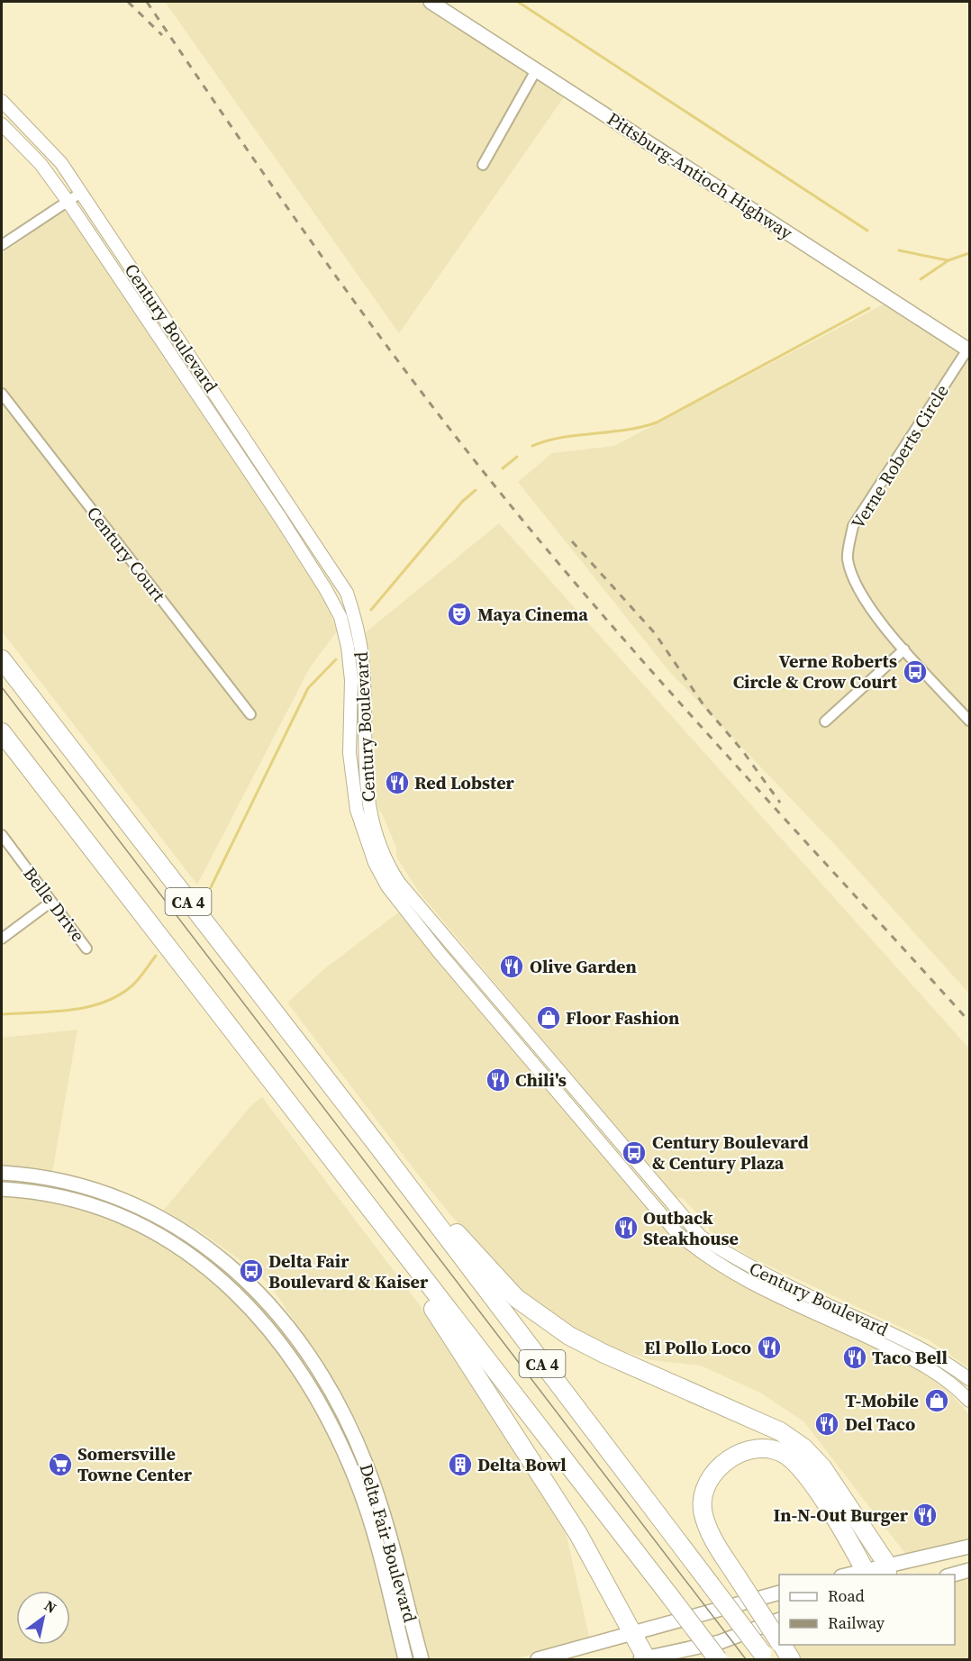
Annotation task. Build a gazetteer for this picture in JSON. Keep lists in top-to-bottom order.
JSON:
{
  "streets": {
    "highway": ["CA 4"],
    "main road": ["Pittsburg-Antioch Highway", "Delta Fair Boulevard"],
    "street": [
      "Century Boulevard",
      "Verne Roberts Circle",
      "Century Court",
      "Belle Drive"
    ]
  },
  "crossings": [
    ["Pittsburg-Antioch Highway", "Verne Roberts Circle"]
  ],
  "places": {
    "theatre": ["Maya Cinema"],
    "bus stop": ["Verne Roberts Circle & Crow Court", "Century Boulevard & Century Plaza", "Delta Fair Boulevard & Kaiser"],
    "restaurant": [
      "Red Lobster",
      "Olive Garden",
      "Chili's",
      "Outback Steakhouse",
      "El Pollo Loco",
      "Taco Bell",
      "Del Taco",
      "In-N-Out Burger"
    ],
    "shop": ["Floor Fashion", "T-Mobile"],
    "supermarket": ["Somersville Towne Center"],
    "building": ["Delta Bowl"]
  },
  "legend": ["Road", "Railway"],
  "north": "top right"
}
